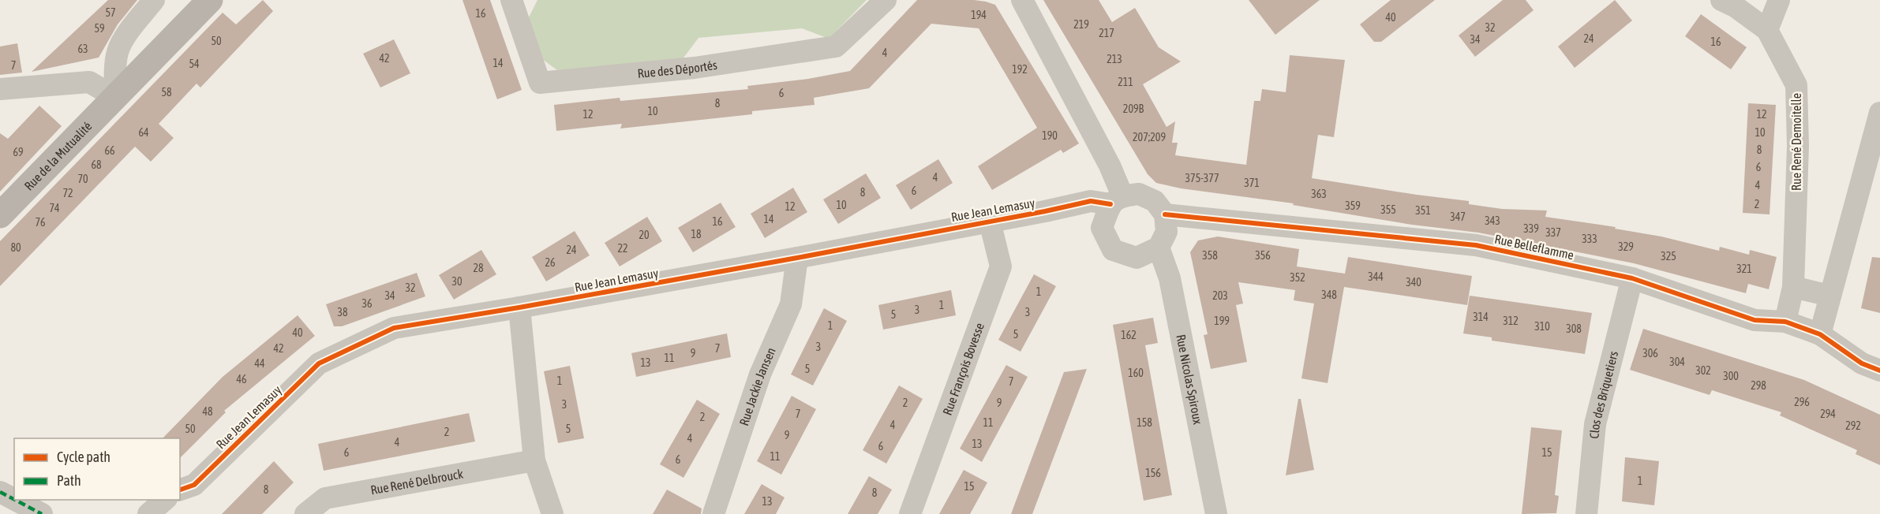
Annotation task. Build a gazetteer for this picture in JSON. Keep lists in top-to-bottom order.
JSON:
{
  "streets": {
    "street": [
      "Rue des Déportés",
      "Rue René Demoitelle",
      "Rue de la Mutualité",
      "Rue Jean Lemasuy",
      "Rue Belleflamme",
      "Rue François Bovesse",
      "Rue Nicolas Spiroux",
      "Rue Jackie Jansen",
      "Clos des Briquetiers",
      "Rue René Delbrouck"
    ]
  },
  "crossings": [
    ["Rue René Demoitelle", "Rue Belleflamme"],
    ["Rue Jean Lemasuy", "Rue Belleflamme"],
    ["Rue Jean Lemasuy", "Rue François Bovesse"],
    ["Rue Jean Lemasuy", "Rue Nicolas Spiroux"],
    ["Rue Jean Lemasuy", "Rue Jackie Jansen"],
    ["Rue Belleflamme", "Rue Nicolas Spiroux"],
    ["Rue Belleflamme", "Clos des Briquetiers"]
  ],
  "house_numbers": [
    "57",
    "16",
    "194",
    "40",
    "219",
    "32",
    "59",
    "217",
    "24",
    "34",
    "50",
    "16",
    "63",
    "4",
    "42",
    "213",
    "14",
    "54",
    "7",
    "192",
    "211",
    "58",
    "6",
    "8",
    "209B",
    "10",
    "12",
    "12",
    "64",
    "10",
    "190",
    "207;209",
    "8",
    "66",
    "69",
    "68",
    "6",
    "4",
    "375-377",
    "70",
    "371",
    "4",
    "6",
    "8",
    "72",
    "363",
    "2",
    "10",
    "359",
    "12",
    "74",
    "355",
    "351",
    "347",
    "14",
    "343",
    "16",
    "76",
    "339",
    "337",
    "18",
    "20",
    "333",
    "329",
    "80",
    "22",
    "24",
    "358",
    "356",
    "325",
    "26",
    "28",
    "321",
    "344",
    "352",
    "30",
    "340",
    "32",
    "1",
    "348",
    "34",
    "203",
    "36",
    "1",
    "3",
    "38",
    "3",
    "5",
    "314",
    "199",
    "312",
    "1",
    "310",
    "308",
    "40",
    "5",
    "162",
    "3",
    "42",
    "7",
    "9",
    "306",
    "11",
    "304",
    "13",
    "44",
    "5",
    "302",
    "160",
    "300",
    "46",
    "1",
    "7",
    "298",
    "296",
    "2",
    "9",
    "3",
    "48",
    "7",
    "294",
    "2",
    "11",
    "158",
    "4",
    "292",
    "50",
    "5",
    "2",
    "9",
    "4",
    "4",
    "13",
    "6",
    "6",
    "15",
    "11",
    "6",
    "156",
    "1",
    "15",
    "8",
    "8",
    "13"
  ],
  "legend": ["Cycle path", "Path"]
}
